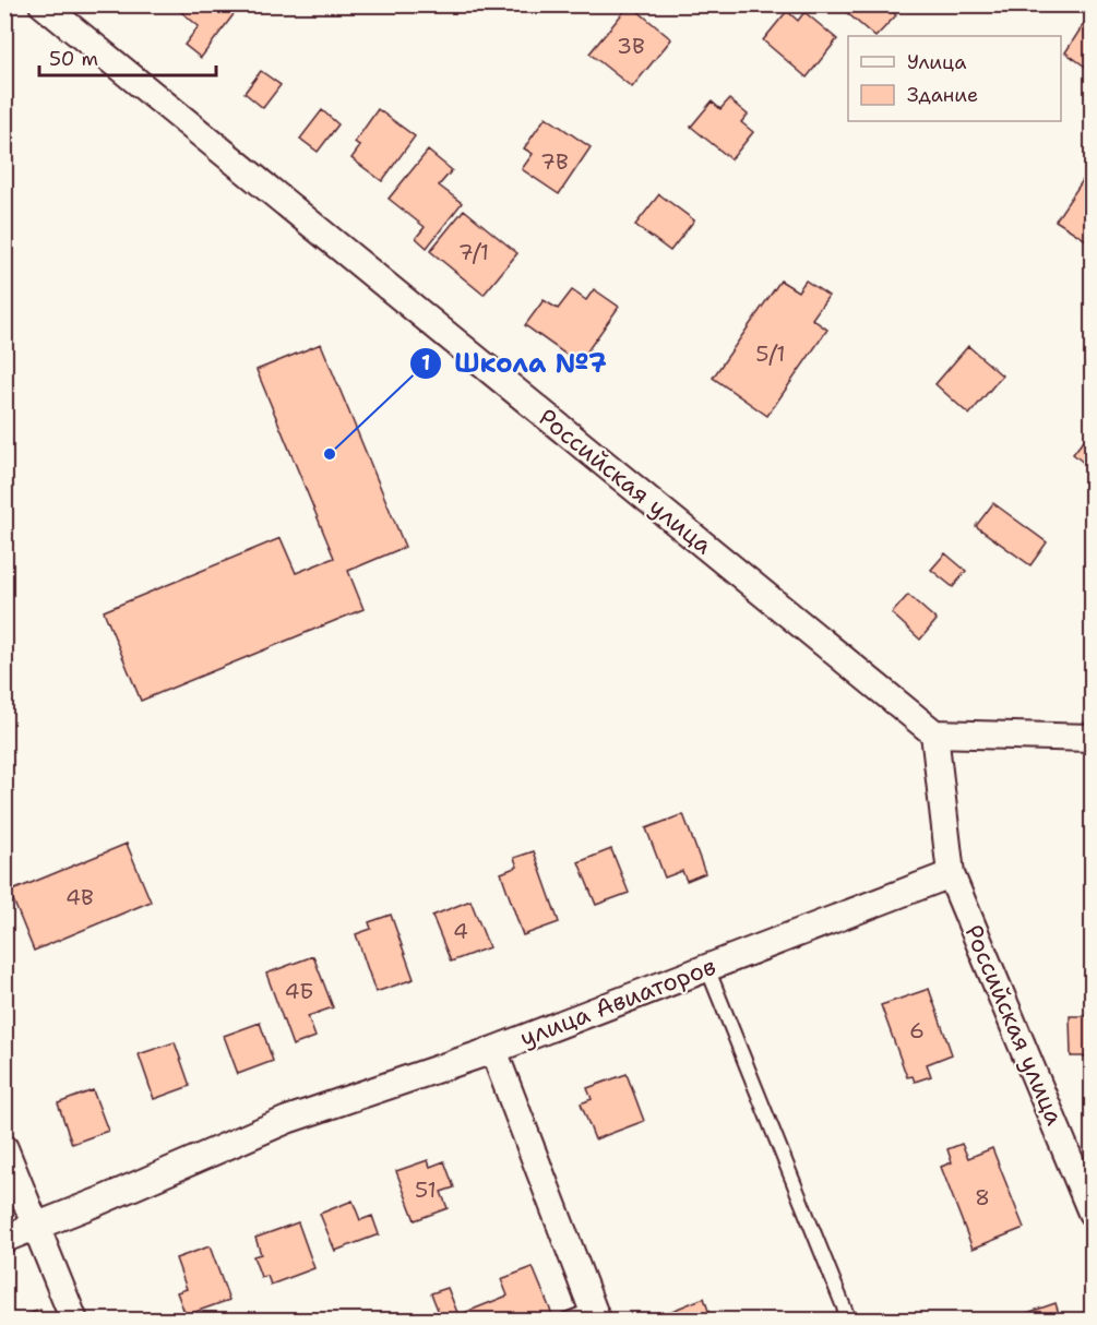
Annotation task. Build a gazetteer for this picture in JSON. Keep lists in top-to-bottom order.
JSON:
{
  "streets": {
    "street": ["Российская улица", "улица Авиаторов"]
  },
  "crossings": [
    ["Российская улица", "улица Авиаторов"]
  ],
  "places": ["Школа №7"],
  "house_numbers": [
    "3В",
    "7В",
    "7/1",
    "5/1",
    "4В",
    "4",
    "4Б",
    "6",
    "51",
    "8"
  ],
  "legend": ["Улица", "Здание"],
  "scale_bar": "50 m"
}
